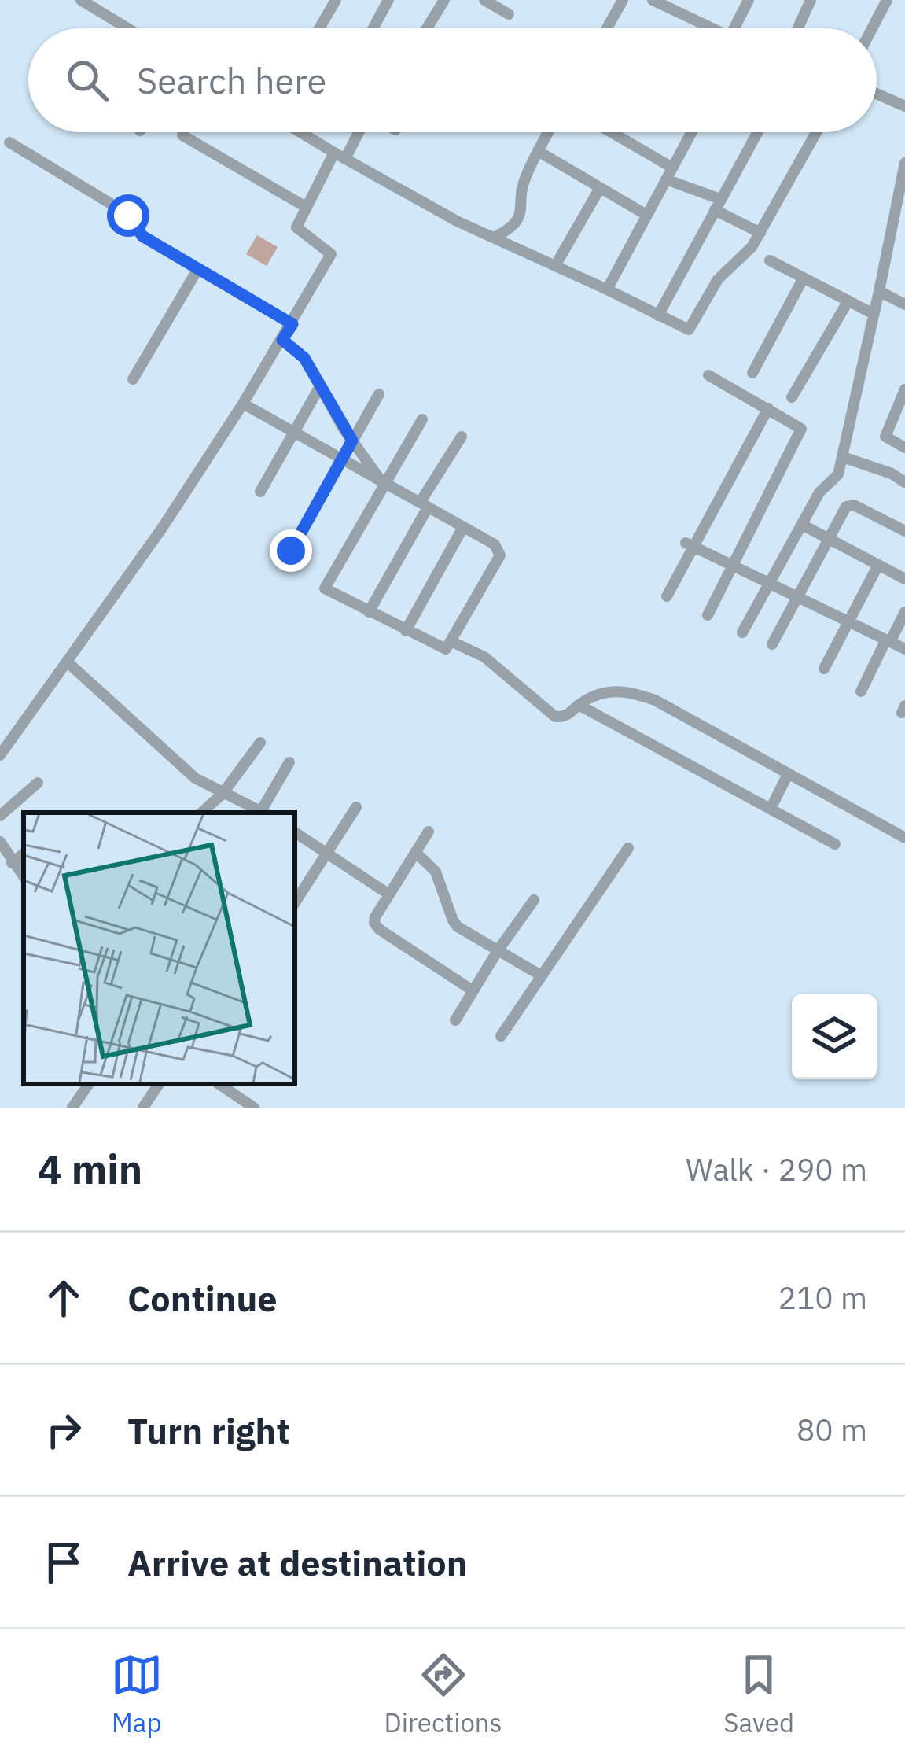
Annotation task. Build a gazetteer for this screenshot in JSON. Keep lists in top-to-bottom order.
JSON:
{
  "page": {
    "search": "Search here",
    "heading": ["4 min", "Walk · 290 m"],
    "list": [
      ["Continue", "210 m"],
      ["Turn right", "80 m"],
      "Arrive at destination"
    ],
    "nav": ["Map", "Directions", "Saved"]
  }
}
